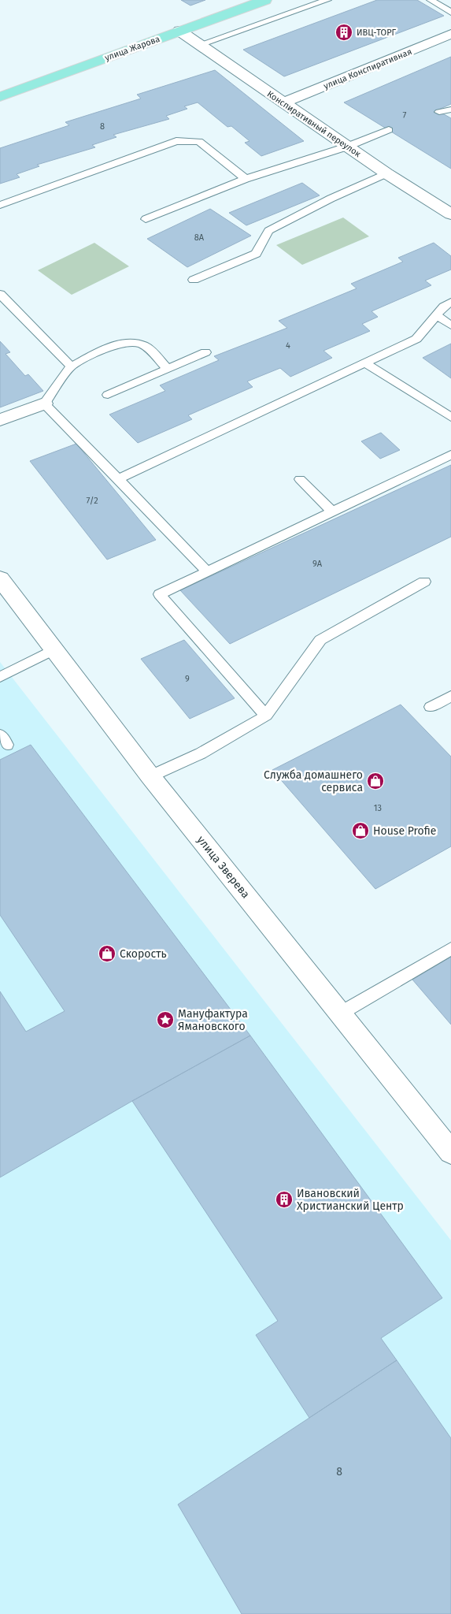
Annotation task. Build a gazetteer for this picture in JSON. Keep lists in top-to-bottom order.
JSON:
{
  "streets": {
    "main road": ["улица Жарова"],
    "street": ["улица Конспиративная", "Конспиративный переулок", "улица Зверева"]
  },
  "crossings": [
    ["улица Жарова", "Конспиративный переулок"],
    ["улица Конспиративная", "Конспиративный переулок"]
  ],
  "places": {
    "building": ["ИВЦ-ТОРГ", "Ивановский Христианский Центр"],
    "shop": ["Служба домашнего сервиса", "House Profie", "Скорость"],
    "place": ["Мануфактура Ямановского"]
  },
  "house_numbers": [
    "7",
    "8",
    "8А",
    "4",
    "7/2",
    "9А",
    "9",
    "13",
    "8"
  ]
}
